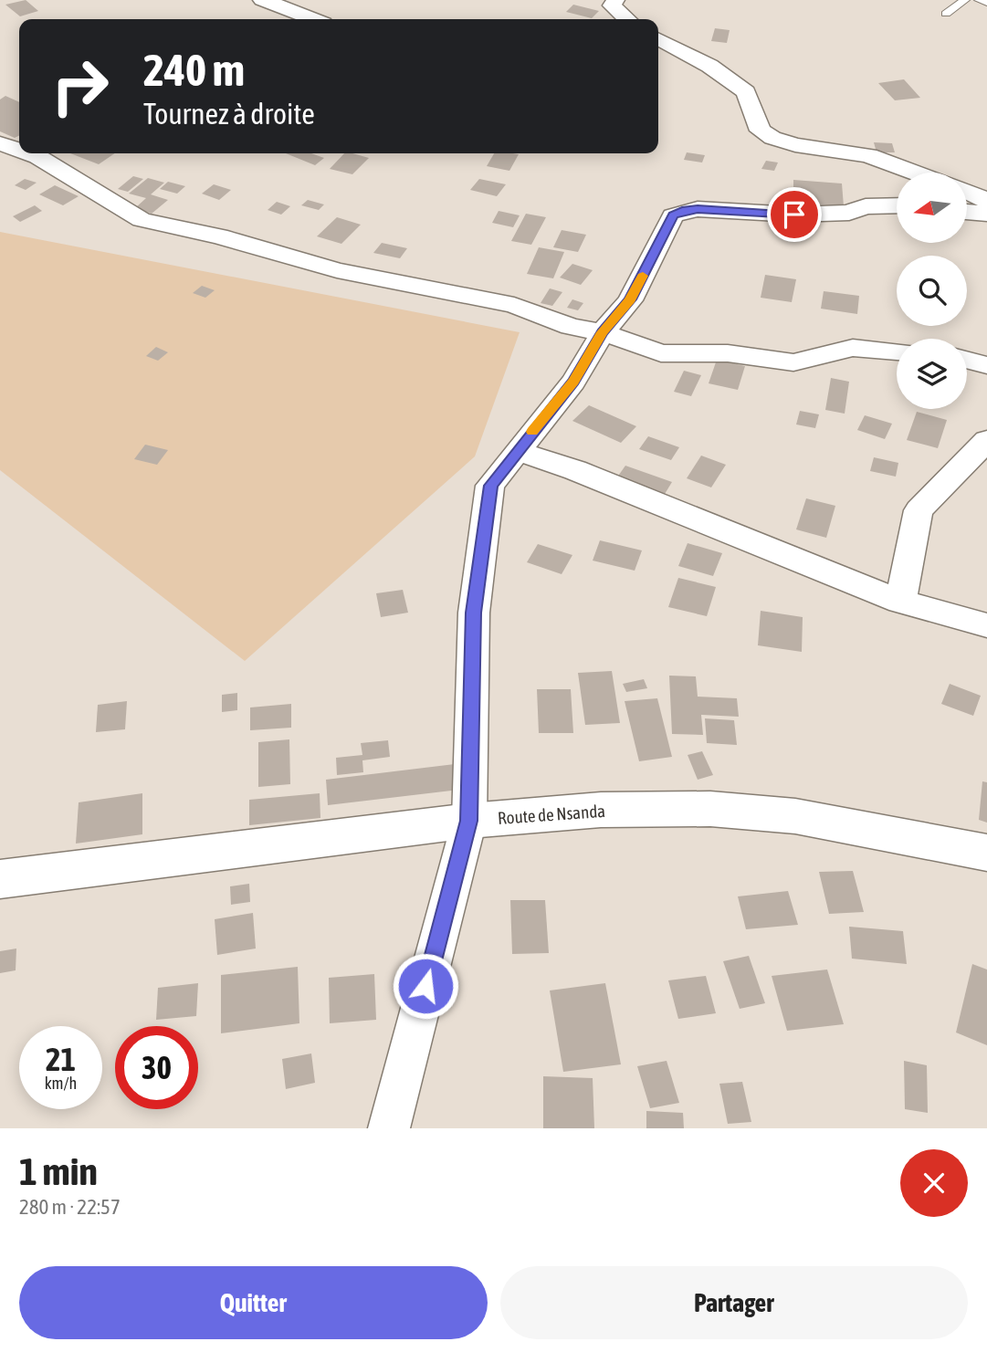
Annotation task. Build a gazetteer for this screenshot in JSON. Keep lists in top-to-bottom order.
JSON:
{
  "streets": {
    "street": ["Route de Nsanda"]
  },
  "north": "left",
  "page": {
    "turn": ["240 m", "Tournez à droite"],
    "speed": "21 km/h",
    "limit": "30",
    "heading": ["1 min", "280 m · 22:57"],
    "buttons": ["Quitter", "Partager"]
  }
}
